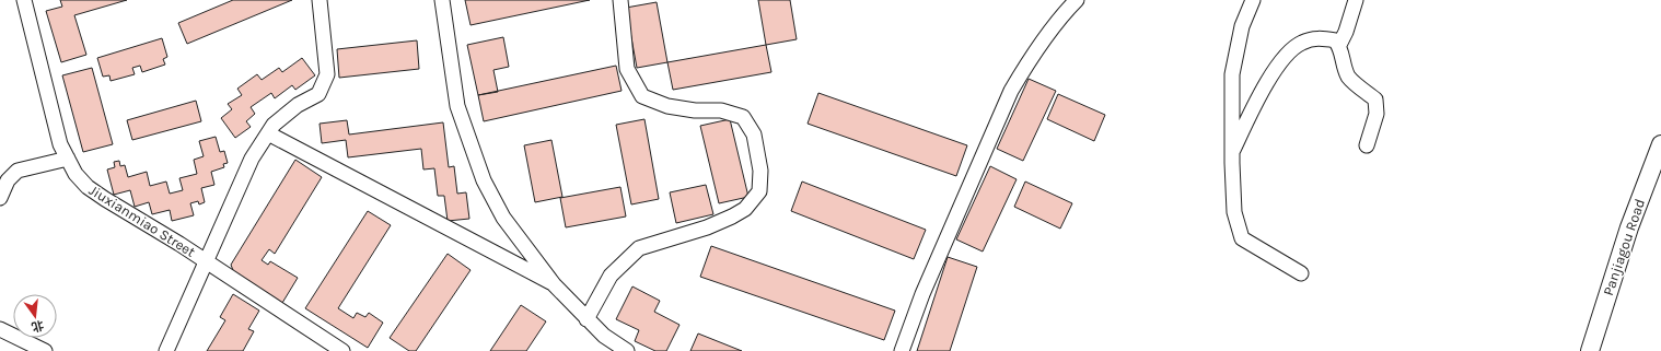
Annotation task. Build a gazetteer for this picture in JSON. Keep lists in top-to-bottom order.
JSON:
{
  "streets": {
    "street": ["Jiuxianmiao Street", "Panjiagou Road"]
  },
  "north": "bottom"
}
